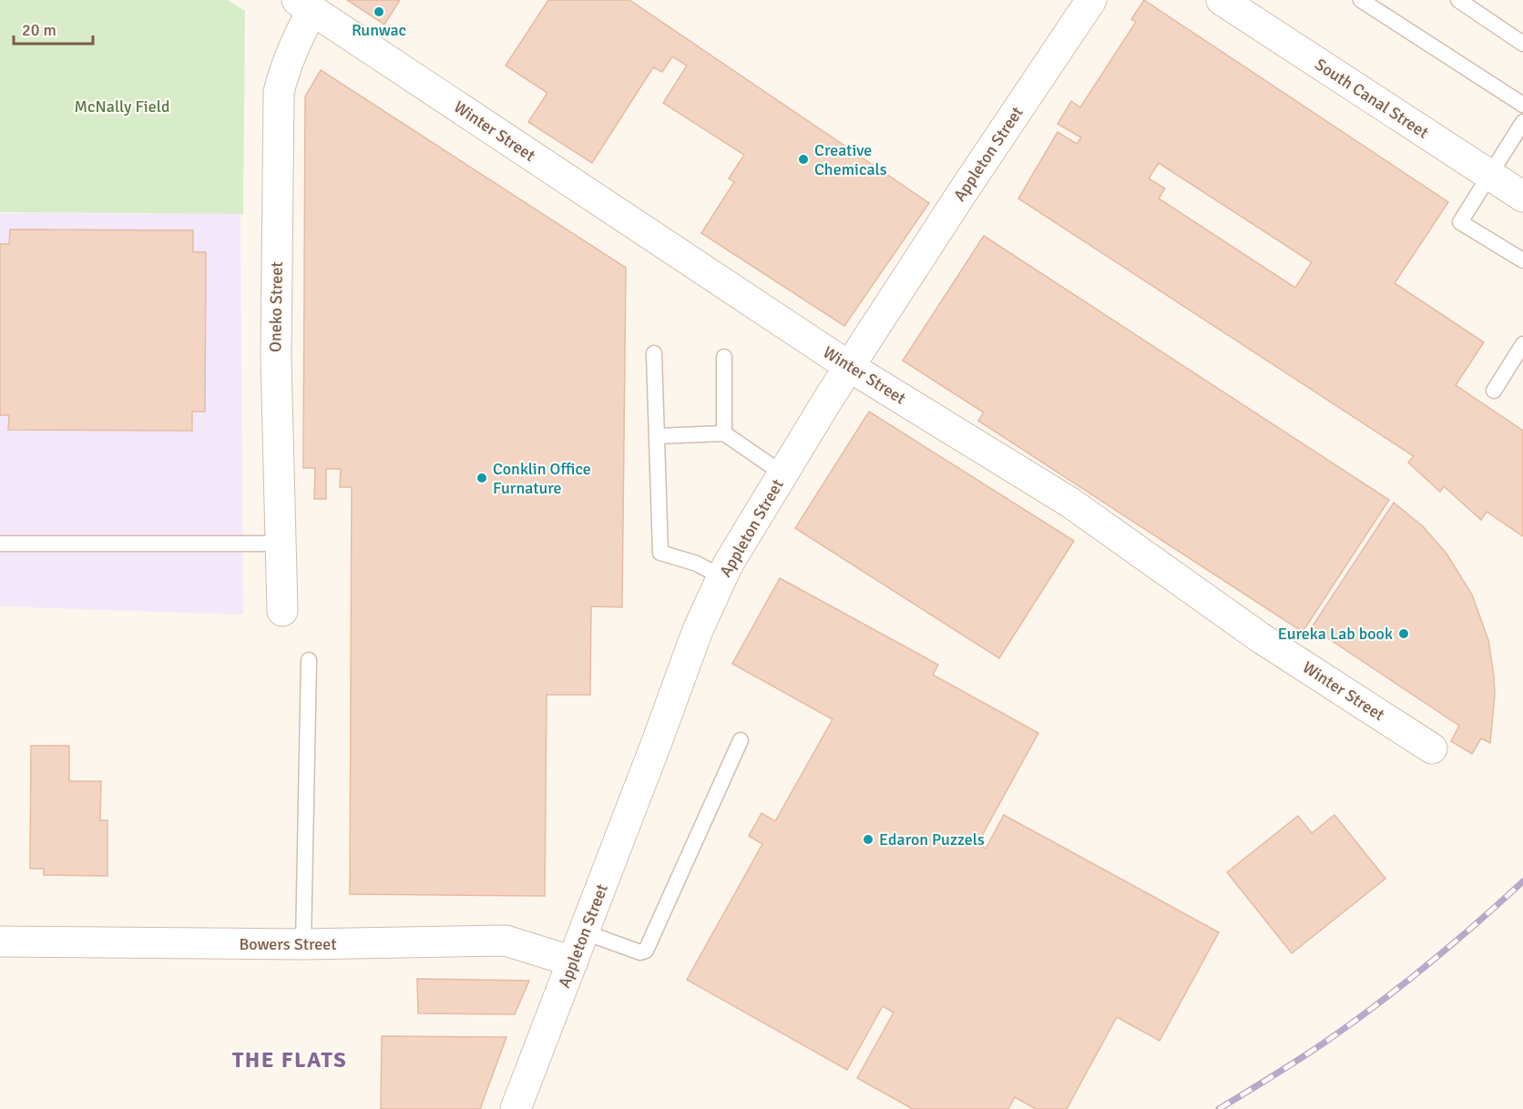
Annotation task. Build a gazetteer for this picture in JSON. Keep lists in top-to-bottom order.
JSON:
{
  "streets": {
    "street": [
      "South Canal Street",
      "Winter Street",
      "Appleton Street",
      "Oneko Street",
      "Bowers Street"
    ]
  },
  "crossings": [
    ["Winter Street", "Appleton Street"],
    ["Winter Street", "Oneko Street"],
    ["Appleton Street", "Bowers Street"]
  ],
  "districts": ["THE FLATS"],
  "parks": ["McNally Field"],
  "places": [
    "Runwac",
    "Creative Chemicals",
    "Conklin Office Furnature",
    "Eureka Lab book",
    "Edaron Puzzels"
  ],
  "scale_bar": "20 m"
}
